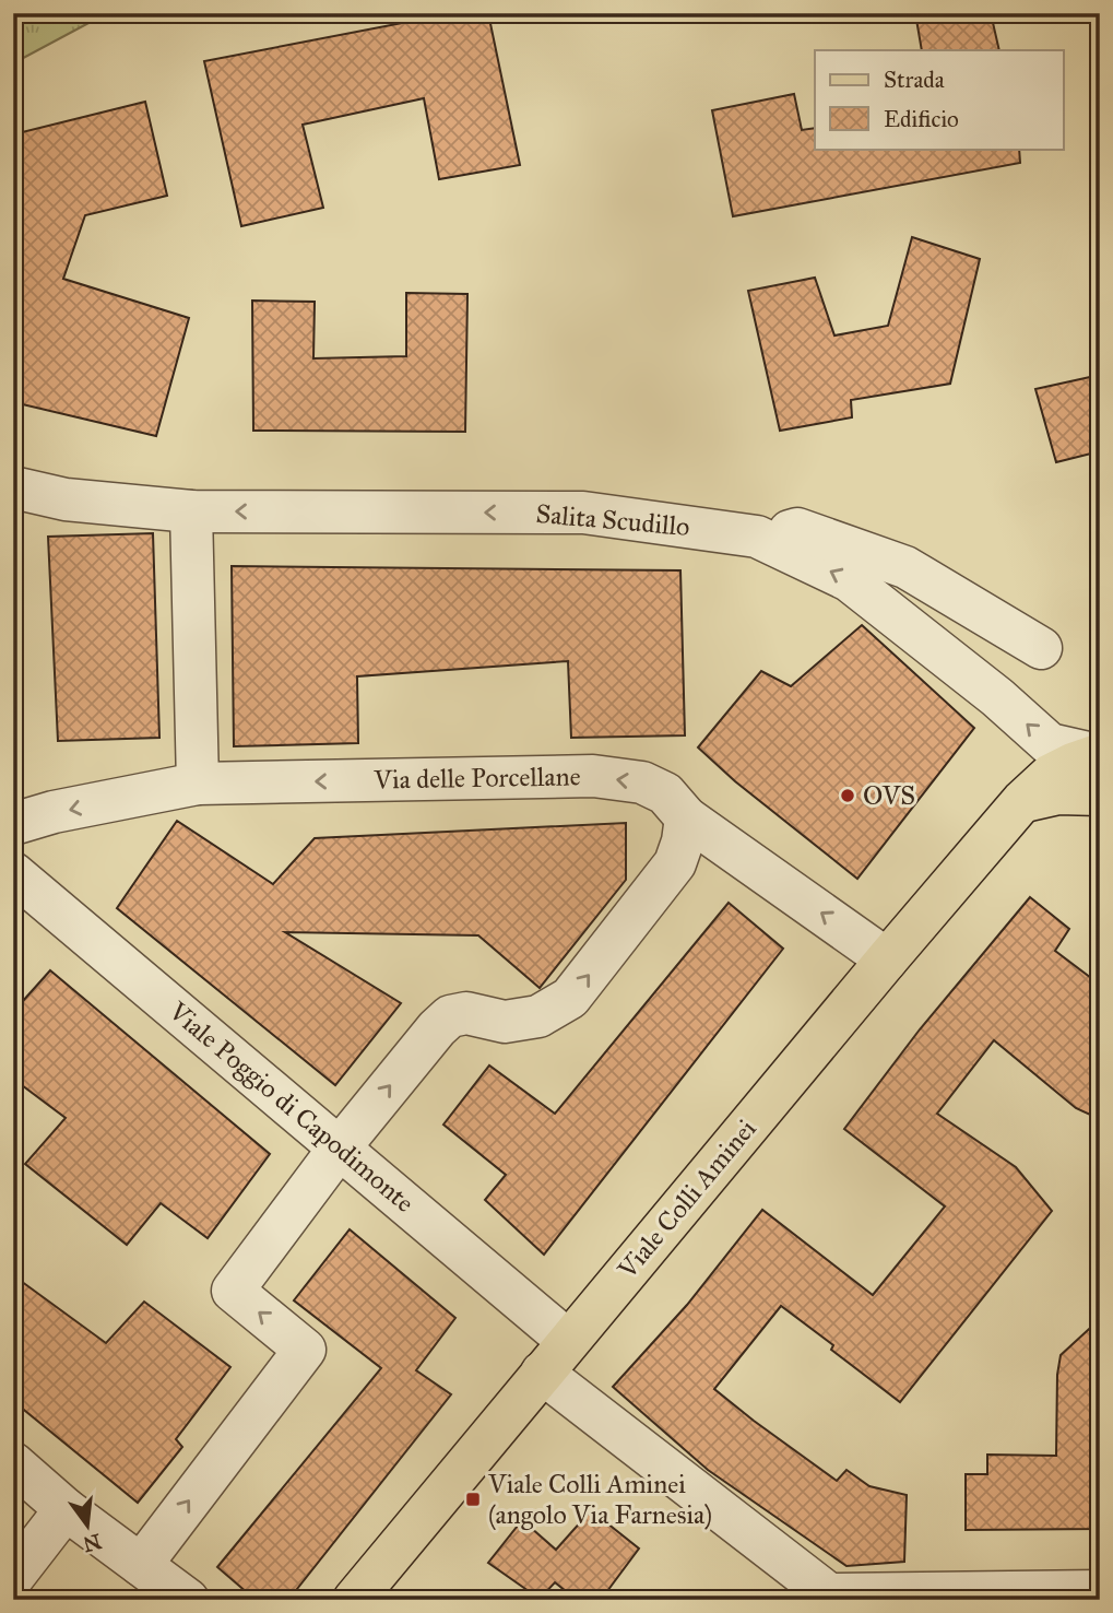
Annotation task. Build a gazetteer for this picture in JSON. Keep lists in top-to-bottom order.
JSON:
{
  "streets": {
    "main road": ["Viale Colli Aminei"],
    "street": ["Salita Scudillo", "Via delle Porcellane", "Viale Poggio di Capodimonte"]
  },
  "crossings": [
    ["Salita Scudillo", "Viale Colli Aminei"],
    ["Via delle Porcellane", "Viale Colli Aminei"],
    ["Viale Poggio di Capodimonte", "Viale Colli Aminei"]
  ],
  "places": {
    "other": ["OVS"],
    "transit": ["Viale Colli Aminei (angolo Via Farnesia)"]
  },
  "legend": ["Strada", "Edificio"],
  "north": "bottom"
}
